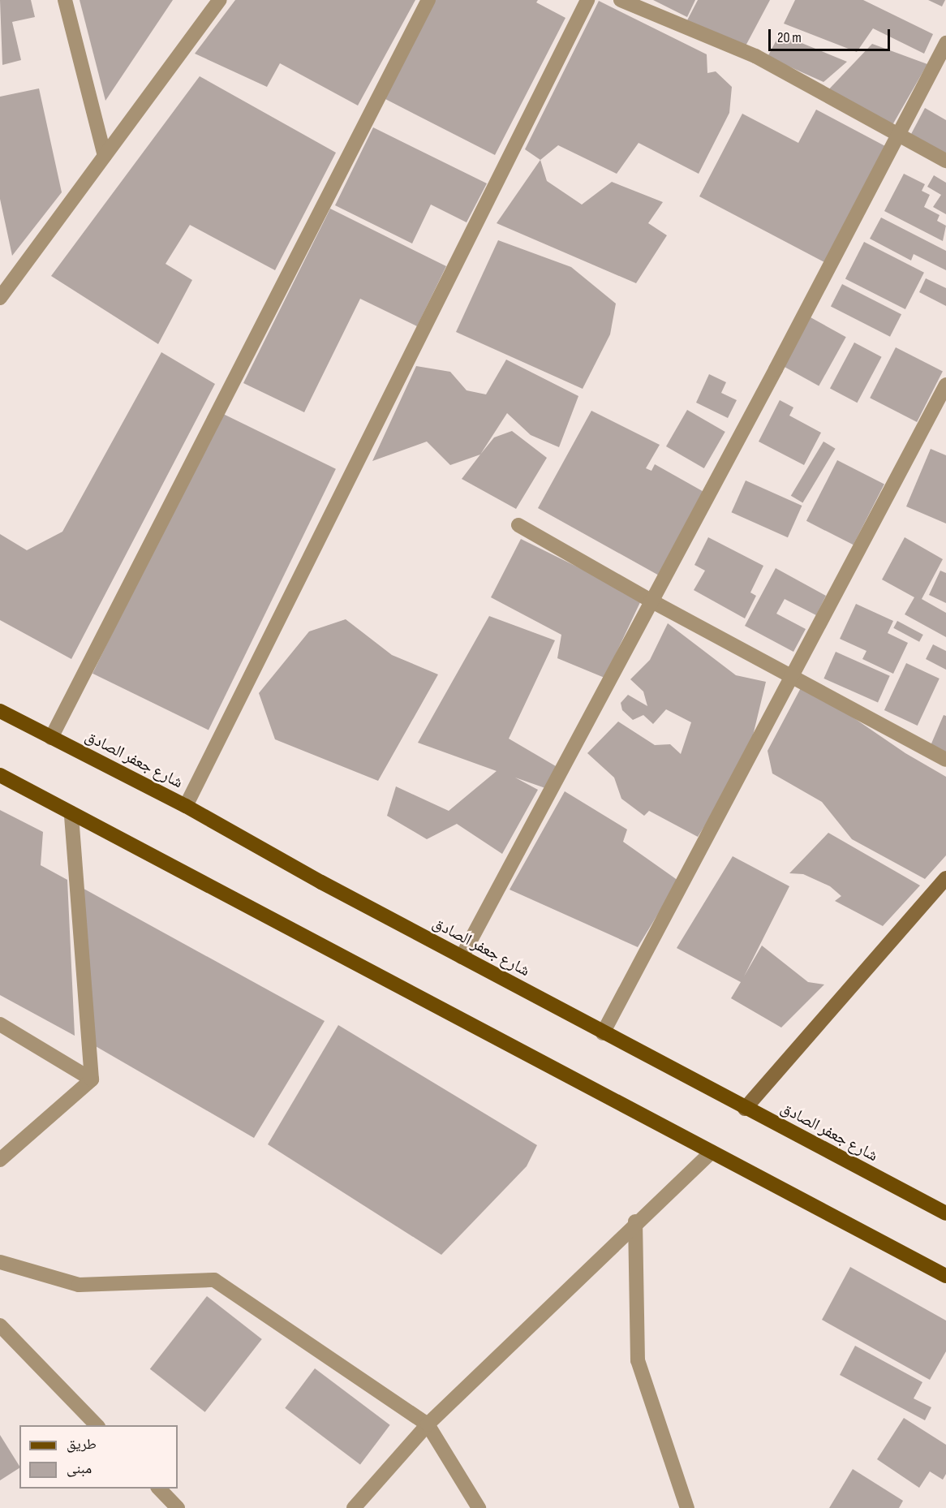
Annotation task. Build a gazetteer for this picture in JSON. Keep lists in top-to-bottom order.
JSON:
{
  "streets": {
    "main road": ["شارع جعفر الصادق"]
  },
  "legend": ["طريق", "مبنى"],
  "scale_bar": "20 m"
}
